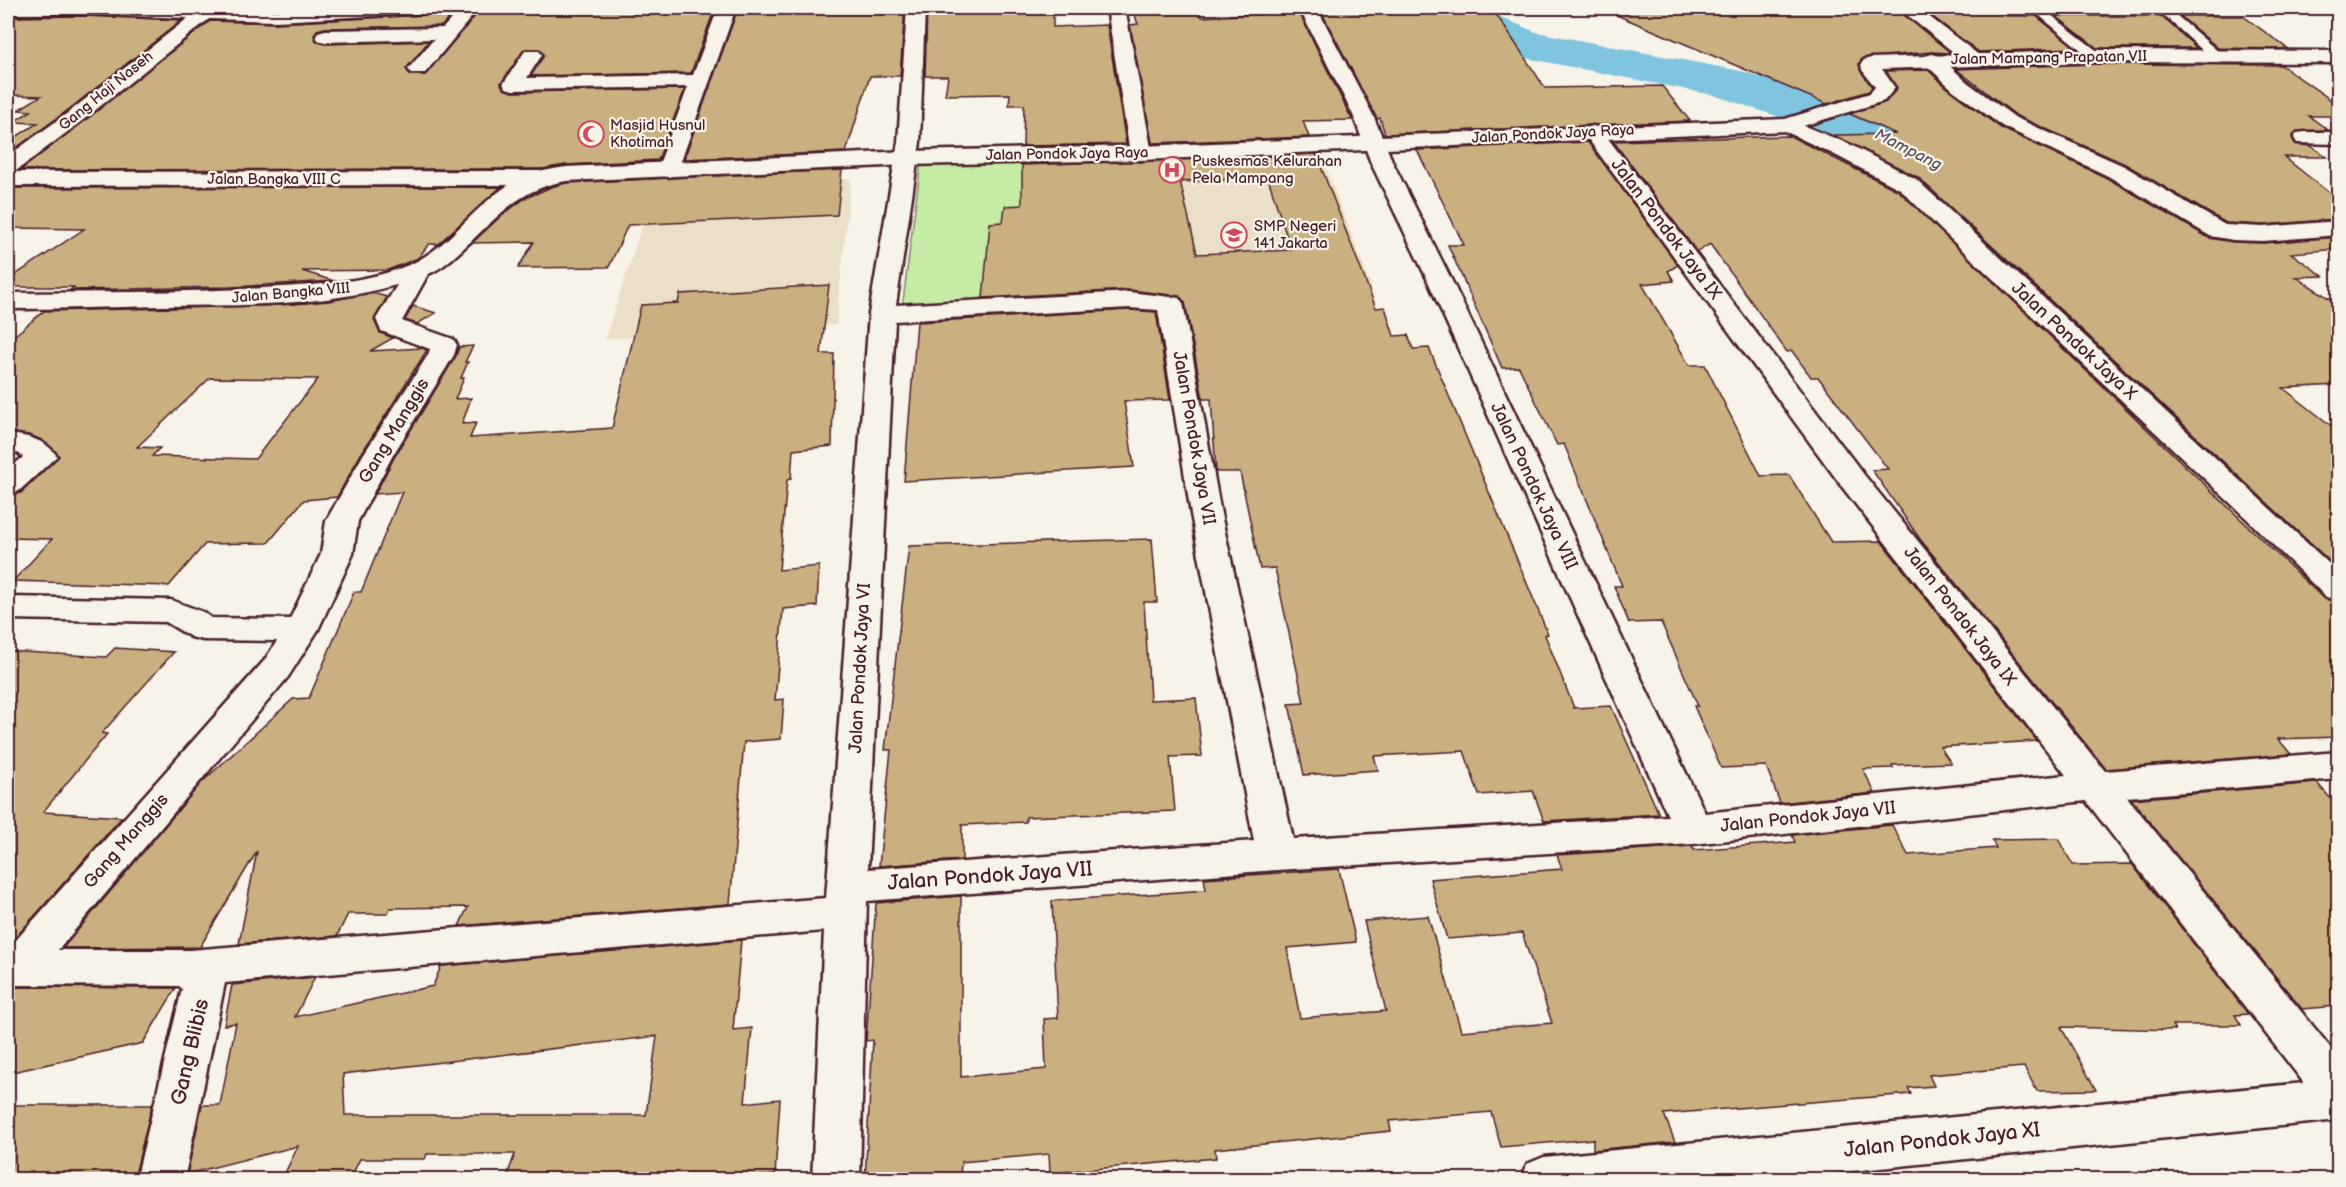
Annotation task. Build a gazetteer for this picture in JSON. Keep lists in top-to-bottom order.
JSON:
{
  "streets": {
    "street": [
      "Jalan Mampang Prapatan VII",
      "Gang Haji Naseh",
      "Jalan Pondok Jaya Raya",
      "Jalan Bangka VIII C",
      "Jalan Pondok Jaya IX",
      "Jalan Bangka VIII",
      "Jalan Pondok Jaya X",
      "Gang Manggis",
      "Jalan Pondok Jaya VII",
      "Jalan Pondok Jaya VIII",
      "Jalan Pondok Jaya VI",
      "Gang Blibis",
      "Jalan Pondok Jaya XI"
    ]
  },
  "crossings": [
    ["Jalan Mampang Prapatan VII", "Jalan Pondok Jaya Raya"],
    ["Jalan Pondok Jaya Raya", "Jalan Bangka VIII C"],
    ["Jalan Pondok Jaya Raya", "Jalan Pondok Jaya IX"],
    ["Jalan Pondok Jaya Raya", "Jalan Bangka VIII"],
    ["Jalan Pondok Jaya Raya", "Jalan Pondok Jaya X"],
    ["Jalan Pondok Jaya Raya", "Jalan Pondok Jaya VIII"],
    ["Jalan Pondok Jaya Raya", "Jalan Pondok Jaya VI"],
    ["Jalan Bangka VIII C", "Jalan Bangka VIII"],
    ["Jalan Pondok Jaya IX", "Jalan Pondok Jaya VII"],
    ["Jalan Bangka VIII", "Gang Manggis"],
    ["Jalan Pondok Jaya VII", "Jalan Pondok Jaya VIII"],
    ["Jalan Pondok Jaya VII", "Jalan Pondok Jaya VI"],
    ["Jalan Pondok Jaya VII", "Gang Blibis"]
  ],
  "water": ["Mampang"],
  "places": {
    "mosque": ["Masjid Husnul Khotimah"],
    "hospital": ["Puskesmas Kelurahan Pela Mampang"],
    "school or university": ["SMP Negeri 141 Jakarta"]
  }
}
